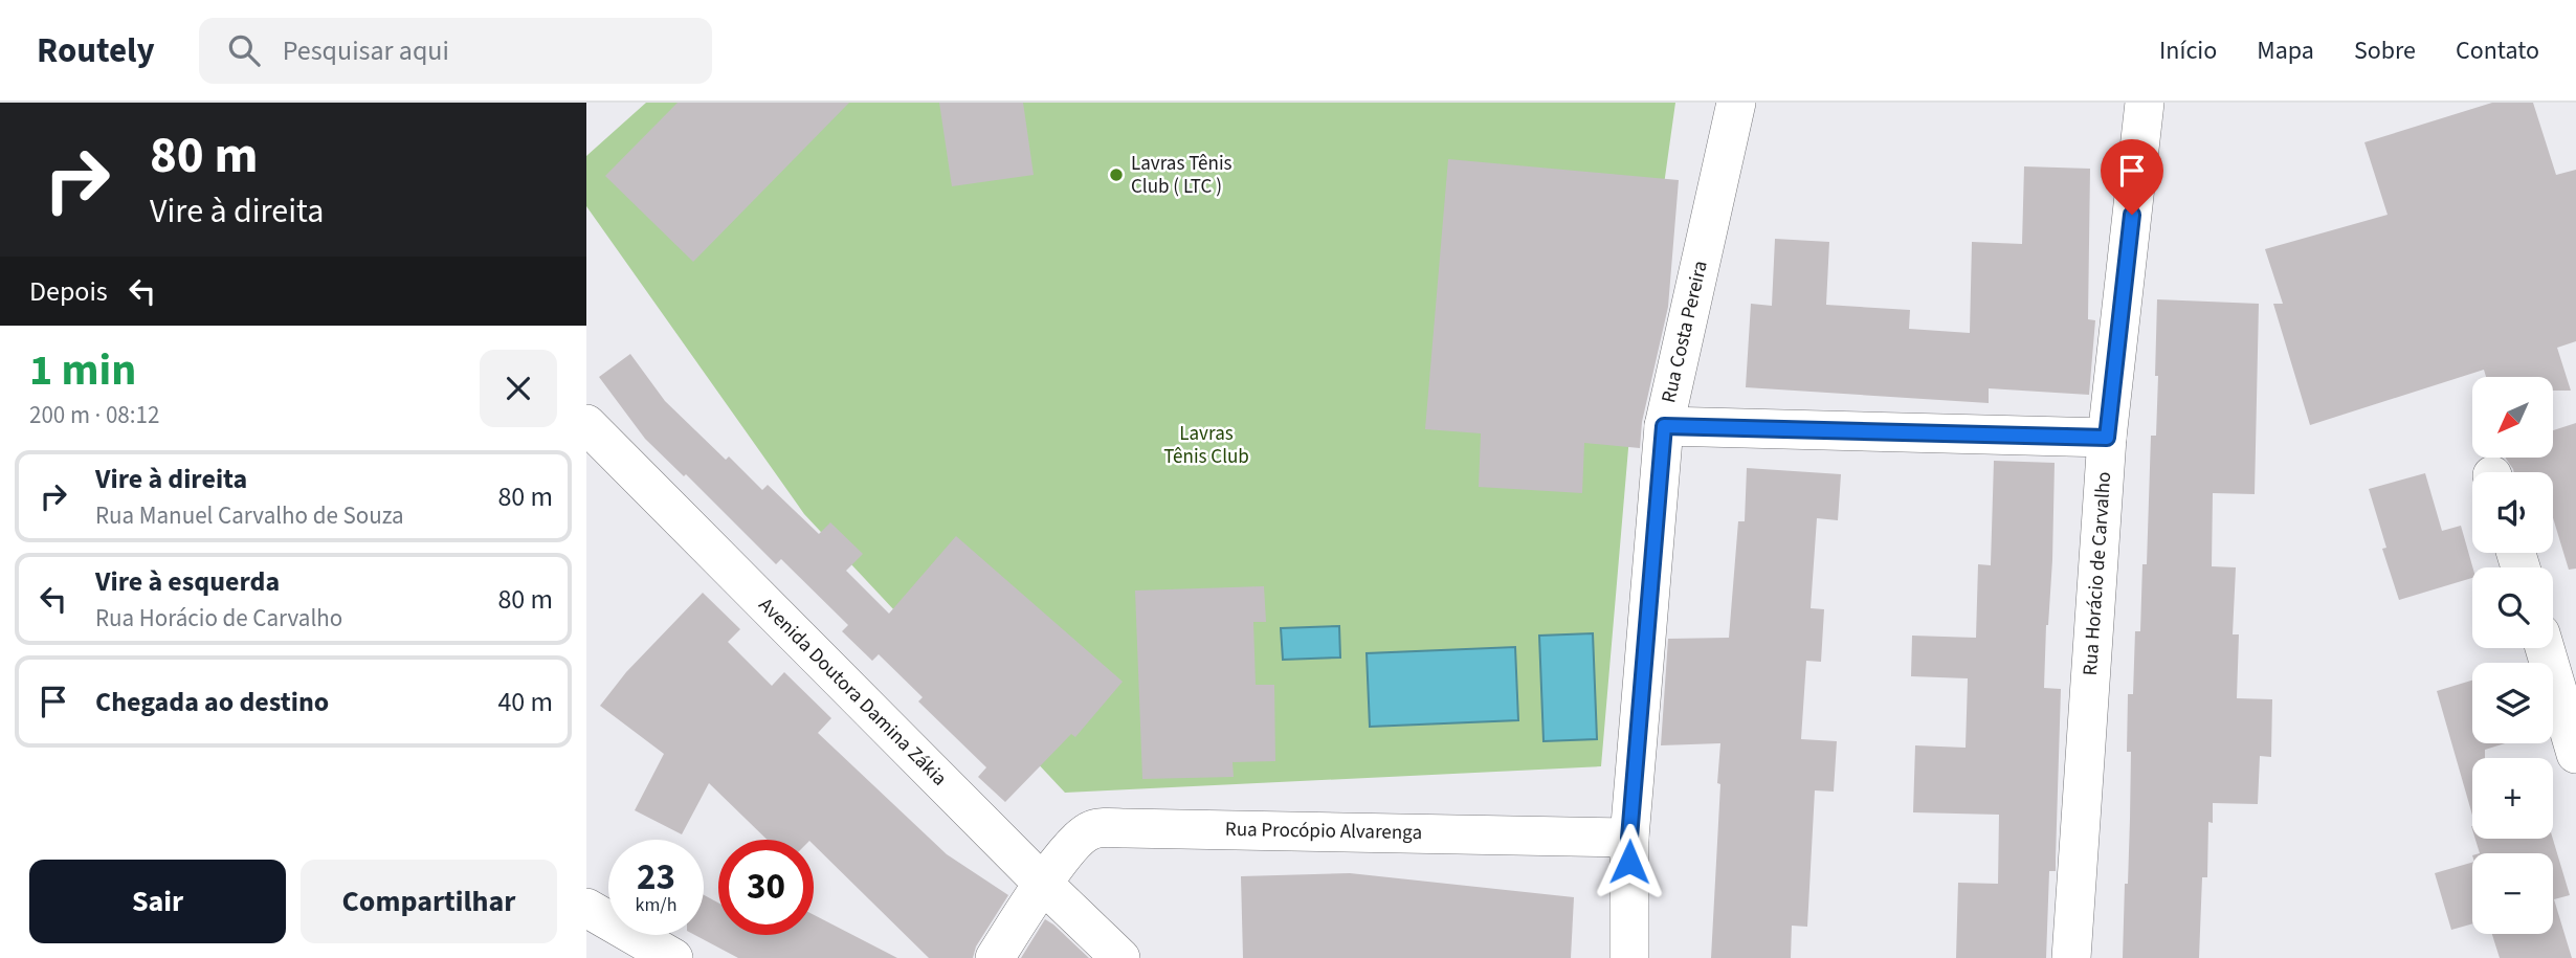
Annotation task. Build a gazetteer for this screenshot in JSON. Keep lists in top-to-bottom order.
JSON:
{
  "streets": {
    "street": [
      "Rua Costa Pereira",
      "Rua Horácio de Carvalho",
      "Avenida Doutora Damina Zákia",
      "Rua Procópio Alvarenga"
    ]
  },
  "crossings": [
    ["Rua Costa Pereira", "Rua Procópio Alvarenga"],
    ["Avenida Doutora Damina Zákia", "Rua Procópio Alvarenga"]
  ],
  "parks": ["Lavras Tênis Club"],
  "places": ["Lavras Tênis Club ( LTC )"],
  "north": "bottom left",
  "page": {
    "header": "Routely",
    "search": "Pesquisar aqui",
    "nav": [
      "Início",
      "Mapa",
      "Sobre",
      "Contato"
    ],
    "turn": ["80 m", "Vire à direita"],
    "then": "Depois",
    "heading": ["1 min", "200 m · 08:12"],
    "map_buttons": ["+", "−"],
    "list": [
      {
        "name": "Vire à direita",
        "note": "Rua Manuel Carvalho de Souza",
        "value": "80 m"
      },
      {
        "name": "Vire à esquerda",
        "note": "Rua Horácio de Carvalho",
        "value": "80 m"
      },
      {
        "name": "Chegada ao destino",
        "value": "40 m"
      }
    ],
    "speed": "23 km/h",
    "limit": "30",
    "buttons": ["Sair", "Compartilhar"]
  }
}
